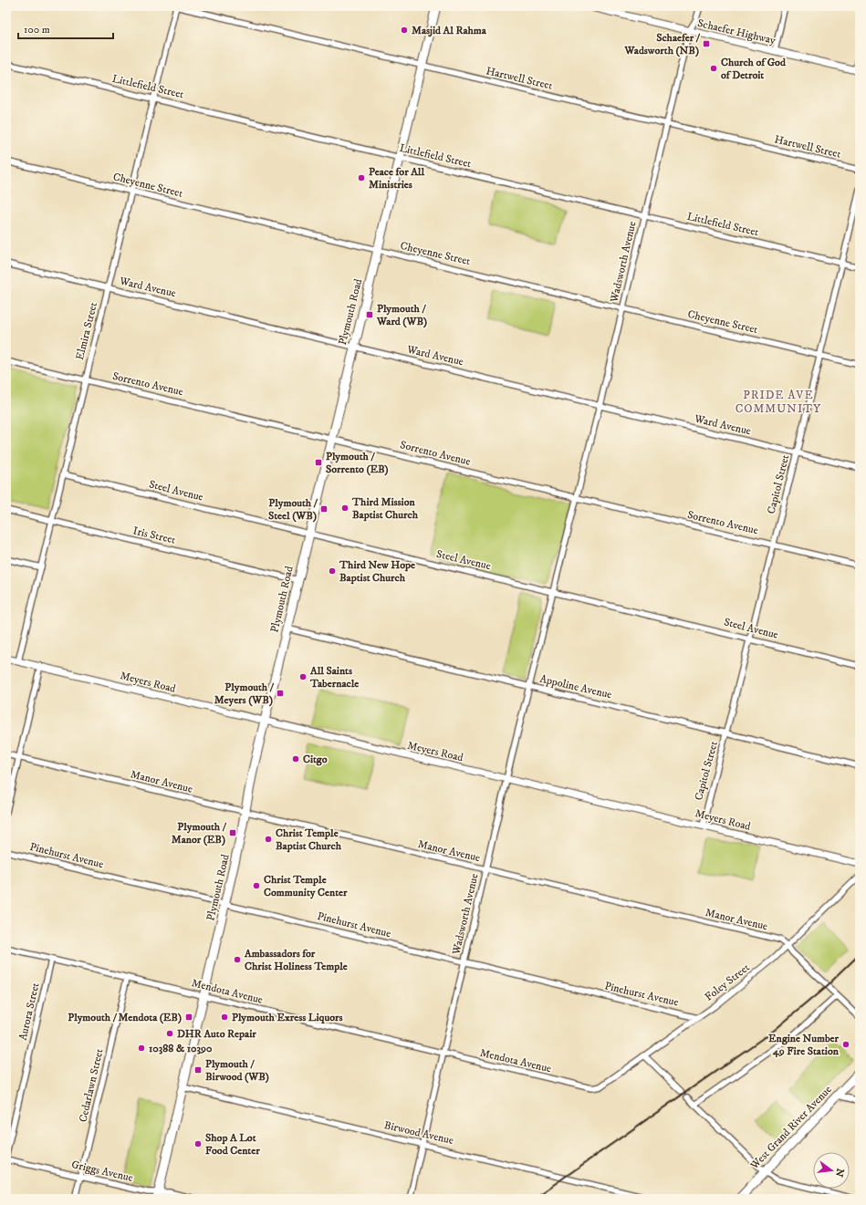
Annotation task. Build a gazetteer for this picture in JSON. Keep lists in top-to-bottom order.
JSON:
{
  "streets": {
    "main road": ["Plymouth Road", "West Grand River Avenue"],
    "street": [
      "Schaefer Highway",
      "Hartwell Street",
      "Littlefield Street",
      "Cheyenne Street",
      "Wadsworth Avenue",
      "Ward Avenue",
      "Elmira Street",
      "Sorrento Avenue",
      "Capitol Street",
      "Steel Avenue",
      "Iris Street",
      "Meyers Road",
      "Appoline Avenue",
      "Manor Avenue",
      "Pinehurst Avenue",
      "Foley Street",
      "Mendota Avenue",
      "Aurora Street",
      "Cedarlawn Street",
      "Birwood Avenue",
      "Griggs Avenue"
    ]
  },
  "crossings": [
    ["Schaefer Highway", "Wadsworth Avenue"],
    ["Hartwell Street", "Wadsworth Avenue"],
    ["Hartwell Street", "Plymouth Road"],
    ["Hartwell Street", "Elmira Street"],
    ["Littlefield Street", "Wadsworth Avenue"],
    ["Littlefield Street", "Plymouth Road"],
    ["Littlefield Street", "Elmira Street"],
    ["Littlefield Street", "Capitol Street"],
    ["Cheyenne Street", "Wadsworth Avenue"],
    ["Cheyenne Street", "Plymouth Road"],
    ["Cheyenne Street", "Elmira Street"],
    ["Cheyenne Street", "Capitol Street"],
    ["Wadsworth Avenue", "Ward Avenue"],
    ["Wadsworth Avenue", "Sorrento Avenue"],
    ["Wadsworth Avenue", "Steel Avenue"],
    ["Wadsworth Avenue", "Meyers Road"],
    ["Wadsworth Avenue", "Appoline Avenue"],
    ["Wadsworth Avenue", "Manor Avenue"],
    ["Wadsworth Avenue", "Pinehurst Avenue"],
    ["Wadsworth Avenue", "Mendota Avenue"],
    ["Wadsworth Avenue", "Birwood Avenue"],
    ["Ward Avenue", "Plymouth Road"],
    ["Ward Avenue", "Elmira Street"],
    ["Ward Avenue", "Capitol Street"],
    ["Plymouth Road", "Sorrento Avenue"],
    ["Plymouth Road", "Steel Avenue"],
    ["Plymouth Road", "Iris Street"],
    ["Plymouth Road", "Meyers Road"],
    ["Plymouth Road", "Appoline Avenue"],
    ["Plymouth Road", "Manor Avenue"],
    ["Plymouth Road", "Pinehurst Avenue"],
    ["Plymouth Road", "Mendota Avenue"],
    ["Plymouth Road", "Birwood Avenue"],
    ["Plymouth Road", "Griggs Avenue"],
    ["Elmira Street", "Sorrento Avenue"],
    ["Elmira Street", "Steel Avenue"],
    ["Elmira Street", "Iris Street"],
    ["Elmira Street", "Meyers Road"],
    ["Sorrento Avenue", "Capitol Street"],
    ["Capitol Street", "Steel Avenue"],
    ["Capitol Street", "Meyers Road"],
    ["Capitol Street", "Appoline Avenue"],
    ["Manor Avenue", "Foley Street"],
    ["Pinehurst Avenue", "Foley Street"],
    ["Foley Street", "Mendota Avenue"],
    ["Mendota Avenue", "Aurora Street"],
    ["Mendota Avenue", "Cedarlawn Street"],
    ["Cedarlawn Street", "Griggs Avenue"]
  ],
  "districts": ["PRIDE AVE COMMUNITY"],
  "places": {
    "other": [
      "Masjid Al Rahma",
      "Church of God of Detroit",
      "Peace for All Ministries",
      "Third Mission Baptist Church",
      "Third New Hope Baptist Church",
      "All Saints Tabernacle",
      "Citgo",
      "Christ Temple Baptist Church",
      "Christ Temple Community Center",
      "Ambassadors for Christ Holiness Temple",
      "Plymouth Exress Liquors",
      "DHR Auto Repair",
      "Engine Number 49 Fire Station",
      "10388 & 10390",
      "Shop A Lot Food Center"
    ],
    "transit": [
      "Schaefer / Wadsworth (NB)",
      "Plymouth / Ward (WB)",
      "Plymouth / Sorrento (EB)",
      "Plymouth / Steel (WB)",
      "Plymouth / Meyers (WB)",
      "Plymouth / Manor (EB)",
      "Plymouth / Mendota (EB)",
      "Plymouth / Birwood (WB)"
    ]
  },
  "scale_bar": "100 m",
  "north": "right"
}
